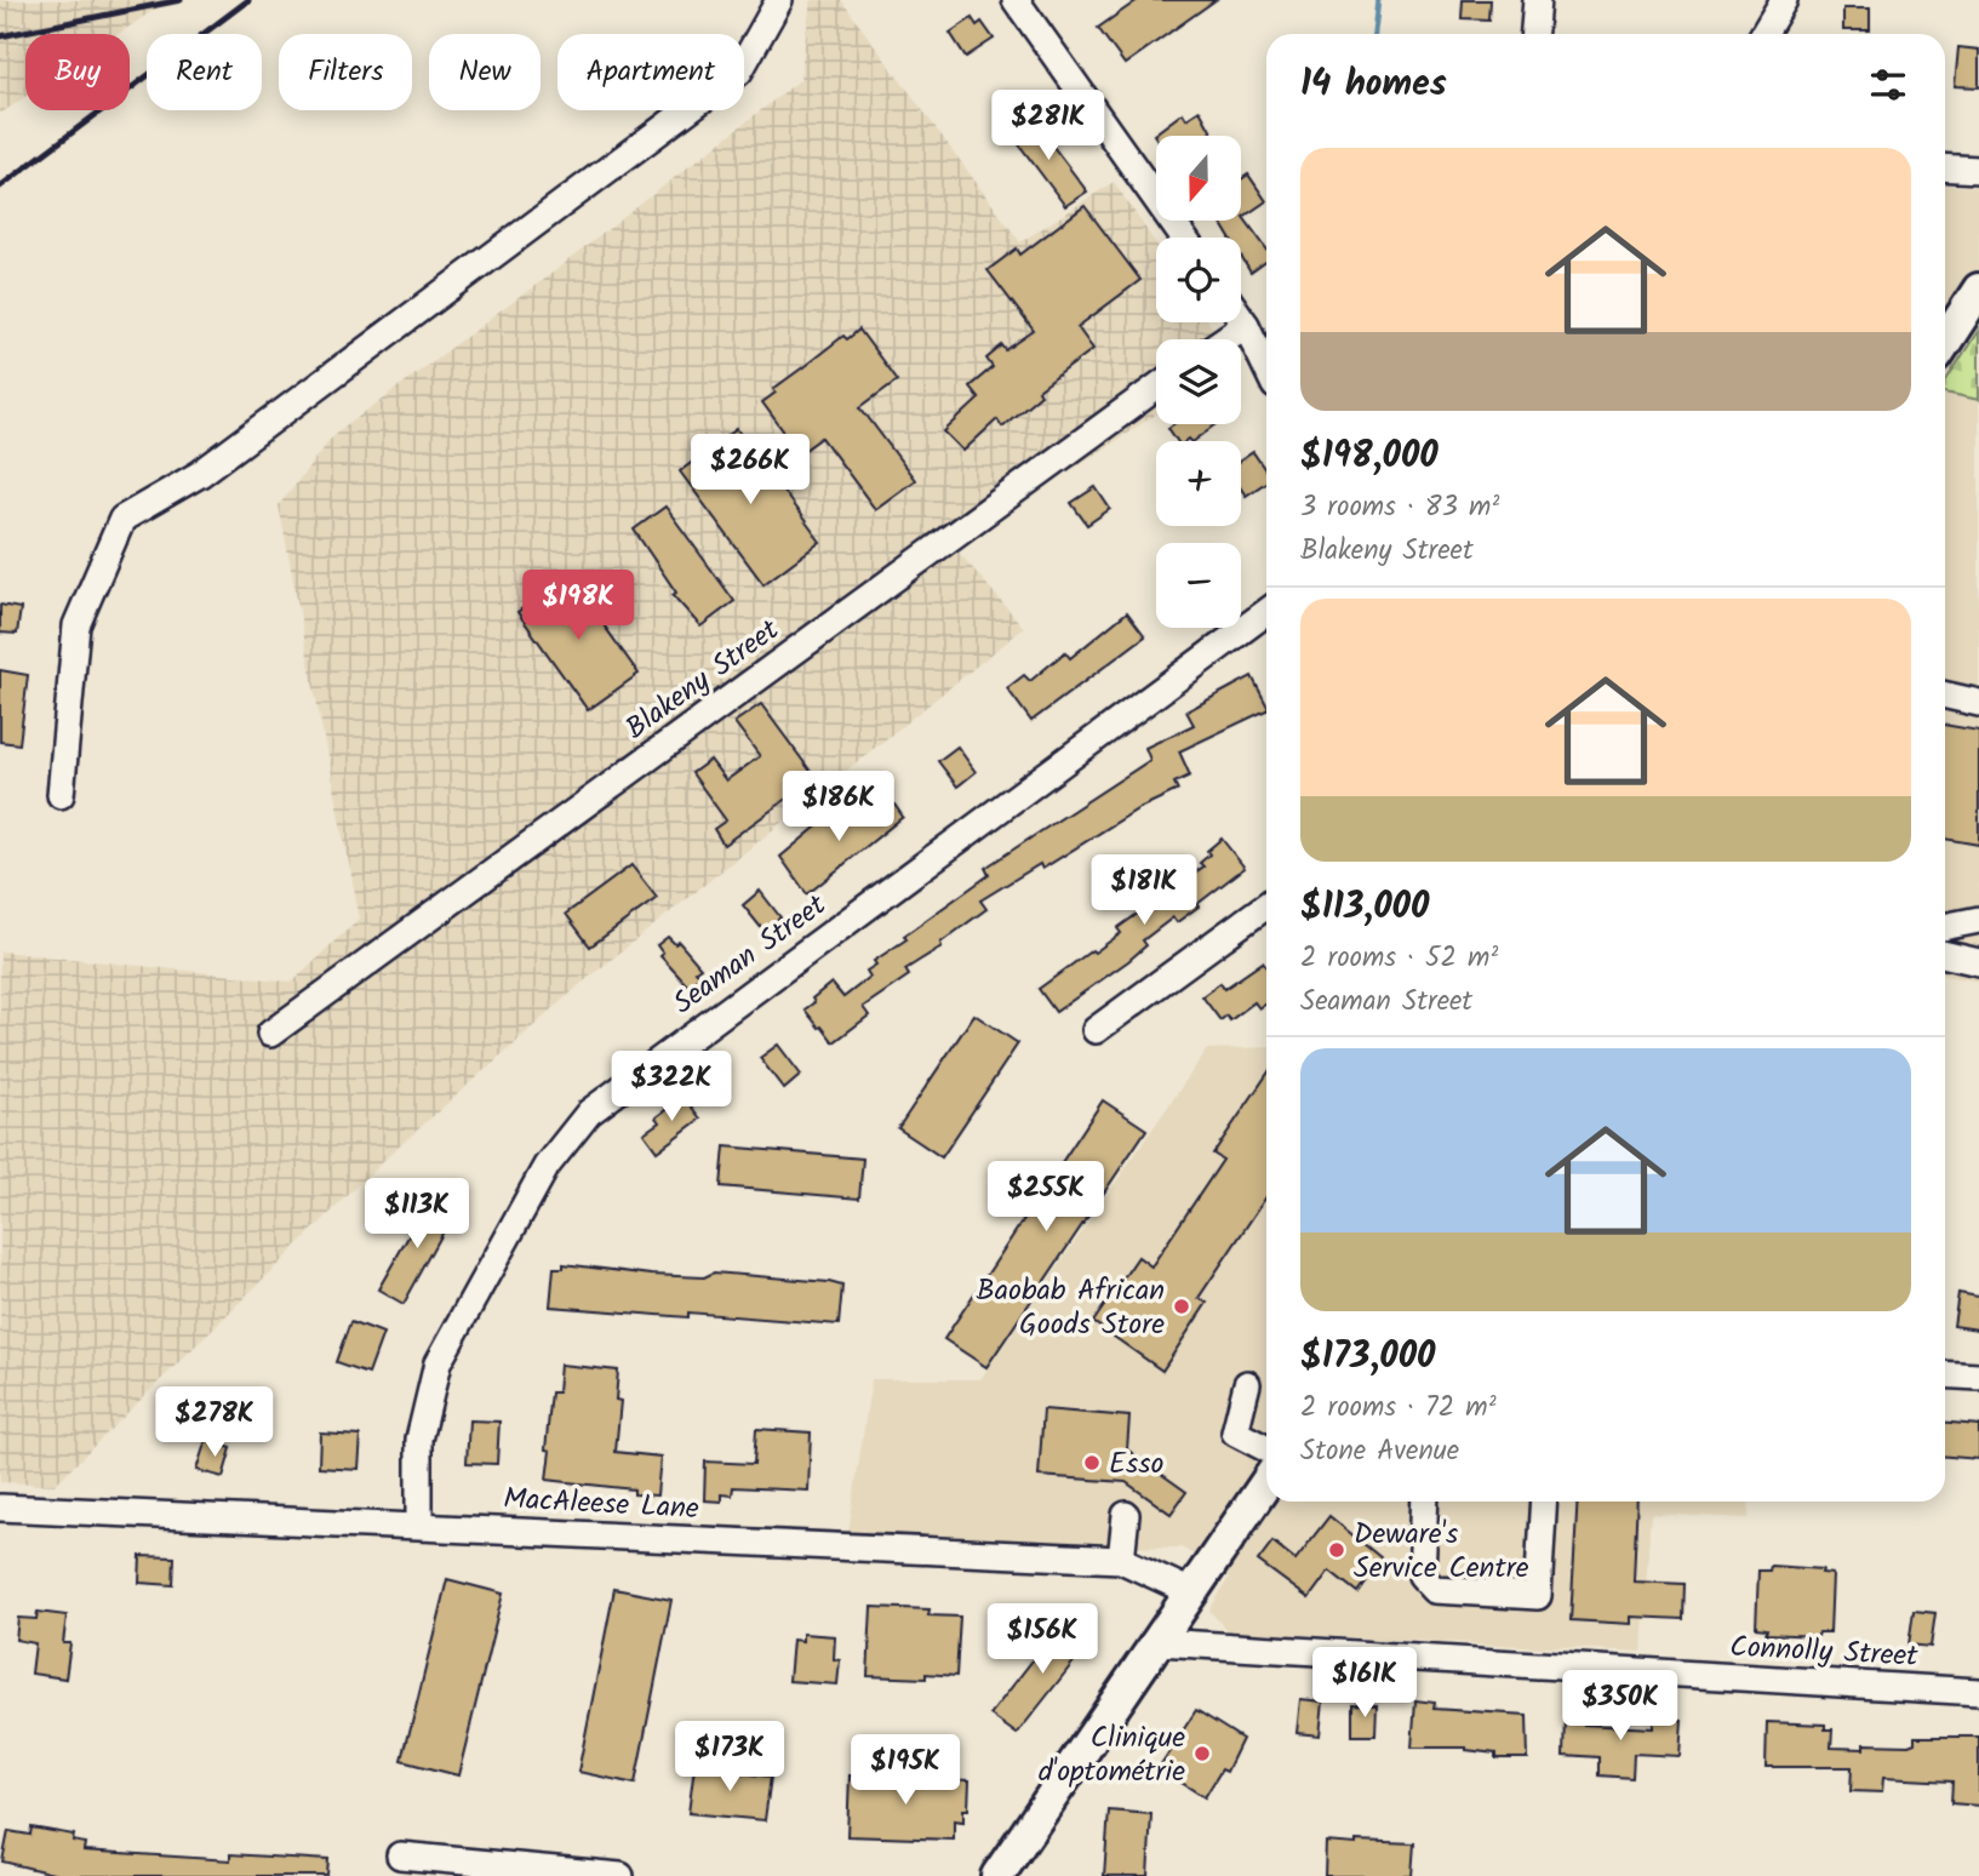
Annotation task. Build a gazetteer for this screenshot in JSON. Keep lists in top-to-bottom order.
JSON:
{
  "streets": {
    "street": [
      "Blakeny Street",
      "Seaman Street",
      "MacAleese Lane",
      "Connolly Street"
    ]
  },
  "crossings": [
    ["Seaman Street", "MacAleese Lane"]
  ],
  "places": [
    "Baobab African Goods Store",
    "Esso",
    "Deware's Service Centre",
    "Clinique d'optométrie"
  ],
  "north": "bottom",
  "page": {
    "chip": [
      "Buy",
      "Rent",
      "Filters",
      "New",
      "Apartment"
    ],
    "heading": "14 homes",
    "price": [
      "$281K",
      "$266K",
      "$198K",
      "$186K",
      "$181K",
      "$322K",
      "$255K",
      "$113K",
      "$278K",
      "$156K",
      "$161K",
      "$350K",
      "$173K",
      "$195K"
    ],
    "map_buttons": ["+", "−"],
    "list": [
      {
        "name": "$198,000",
        "note": "3 rooms · 83 m² · Blakeny Street"
      },
      {
        "name": "$113,000",
        "note": "2 rooms · 52 m² · Seaman Street"
      },
      {
        "name": "$173,000",
        "note": "2 rooms · 72 m² · Stone Avenue"
      }
    ]
  }
}
